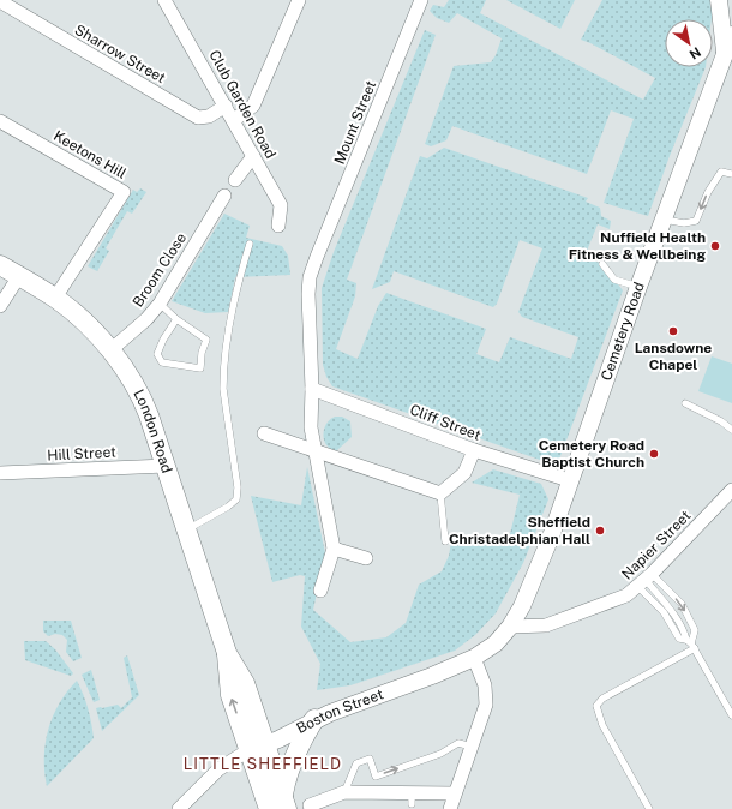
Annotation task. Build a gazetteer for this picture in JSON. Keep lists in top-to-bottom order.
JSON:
{
  "streets": {
    "main road": ["London Road"],
    "street": [
      "Sharrow Street",
      "Club Garden Road",
      "Mount Street",
      "Keetons Hill",
      "Broom Close",
      "Cemetery Road",
      "Cliff Street",
      "Hill Street",
      "Napier Street",
      "Boston Street"
    ]
  },
  "crossings": [
    ["Sharrow Street", "Club Garden Road"],
    ["Mount Street", "Cliff Street"],
    ["Keetons Hill", "London Road"],
    ["Broom Close", "London Road"],
    ["Cemetery Road", "Cliff Street"],
    ["Cemetery Road", "Napier Street"],
    ["Cemetery Road", "Boston Street"],
    ["London Road", "Hill Street"],
    ["London Road", "Boston Street"],
    ["Napier Street", "Boston Street"]
  ],
  "districts": ["LITTLE SHEFFIELD"],
  "places": [
    "Nuffield Health Fitness & Wellbeing",
    "Lansdowne Chapel",
    "Cemetery Road Baptist Church",
    "Sheffield Christadelphian Hall"
  ],
  "north": "bottom right"
}
